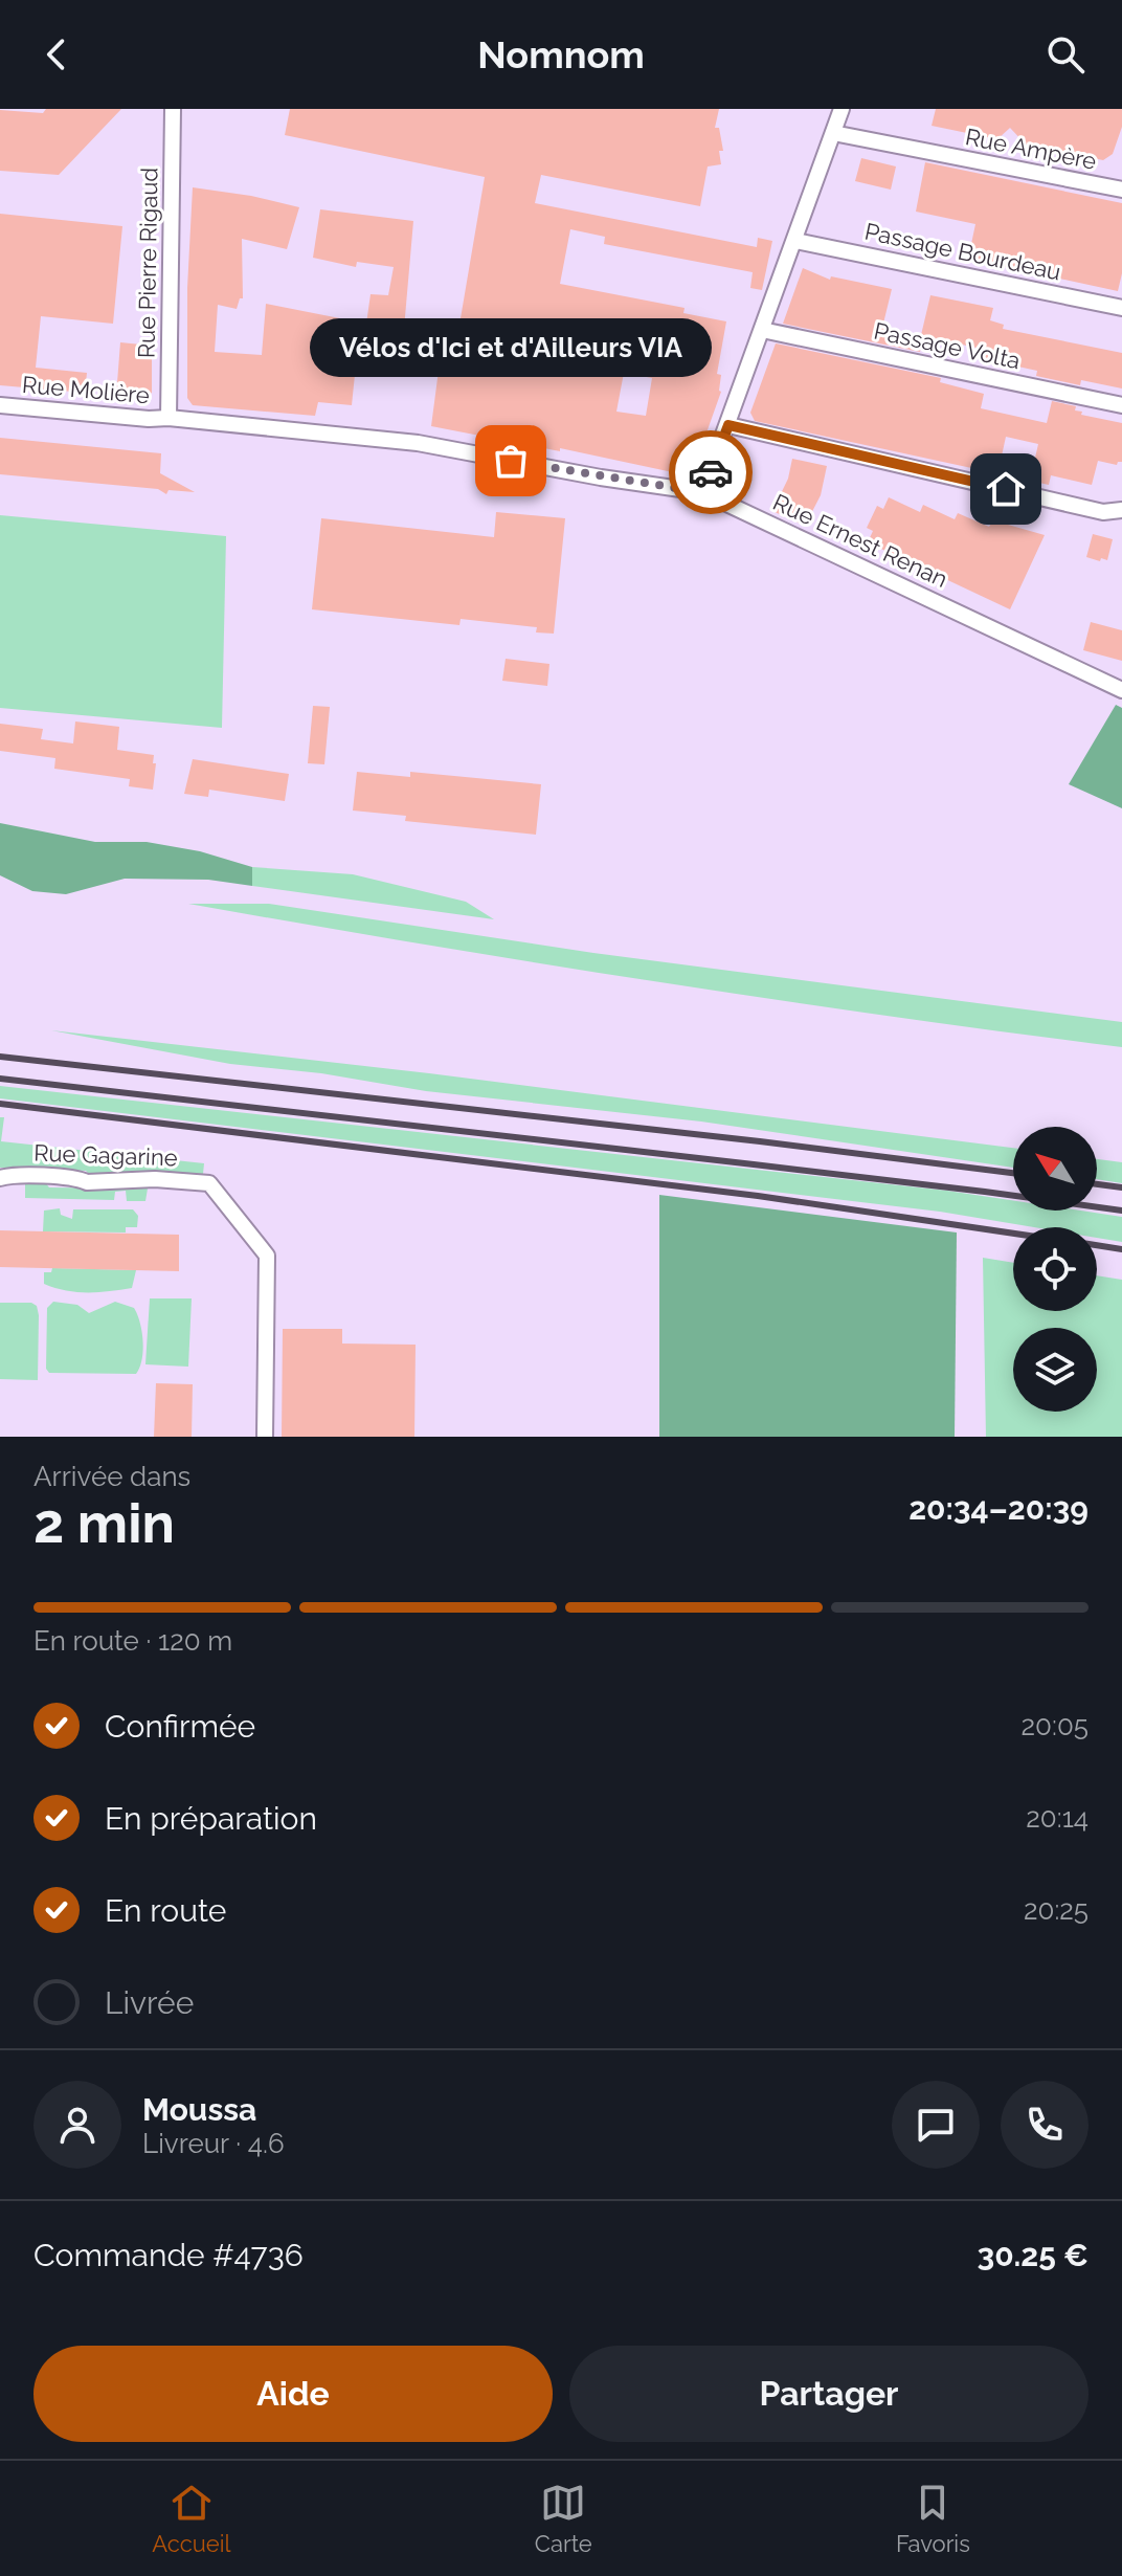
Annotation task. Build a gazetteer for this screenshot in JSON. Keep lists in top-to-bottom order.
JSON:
{
  "streets": {
    "street": [
      "Rue Ampère",
      "Passage Bourdeau",
      "Rue Pierre Rigaud",
      "Passage Volta",
      "Rue Molière",
      "Rue Ernest Renan",
      "Rue Gagarine"
    ]
  },
  "crossings": [
    ["Rue Pierre Rigaud", "Rue Molière"],
    ["Rue Pierre Rigaud", "Rue Ernest Renan"],
    ["Rue Molière", "Rue Ernest Renan"]
  ],
  "places": ["Vélos d'Ici et d'Ailleurs VIA"],
  "north": "top left",
  "page": {
    "header": "Nomnom",
    "bubble": "Vélos d'Ici et d'Ailleurs VIA",
    "heading": ["2 min", "Arrivée dans", "20:34–20:39"],
    "panel": [
      "Moussa",
      "Livreur · 4.6",
      "Commande #4736",
      "30.25 €"
    ],
    "bar": "En route · 120 m",
    "list": [
      ["Confirmée", "20:05"],
      ["En préparation", "20:14"],
      ["En route", "20:25"],
      "Livrée"
    ],
    "buttons": ["Aide", "Partager"],
    "tabs": ["Accueil", "Carte", "Favoris"]
  }
}
